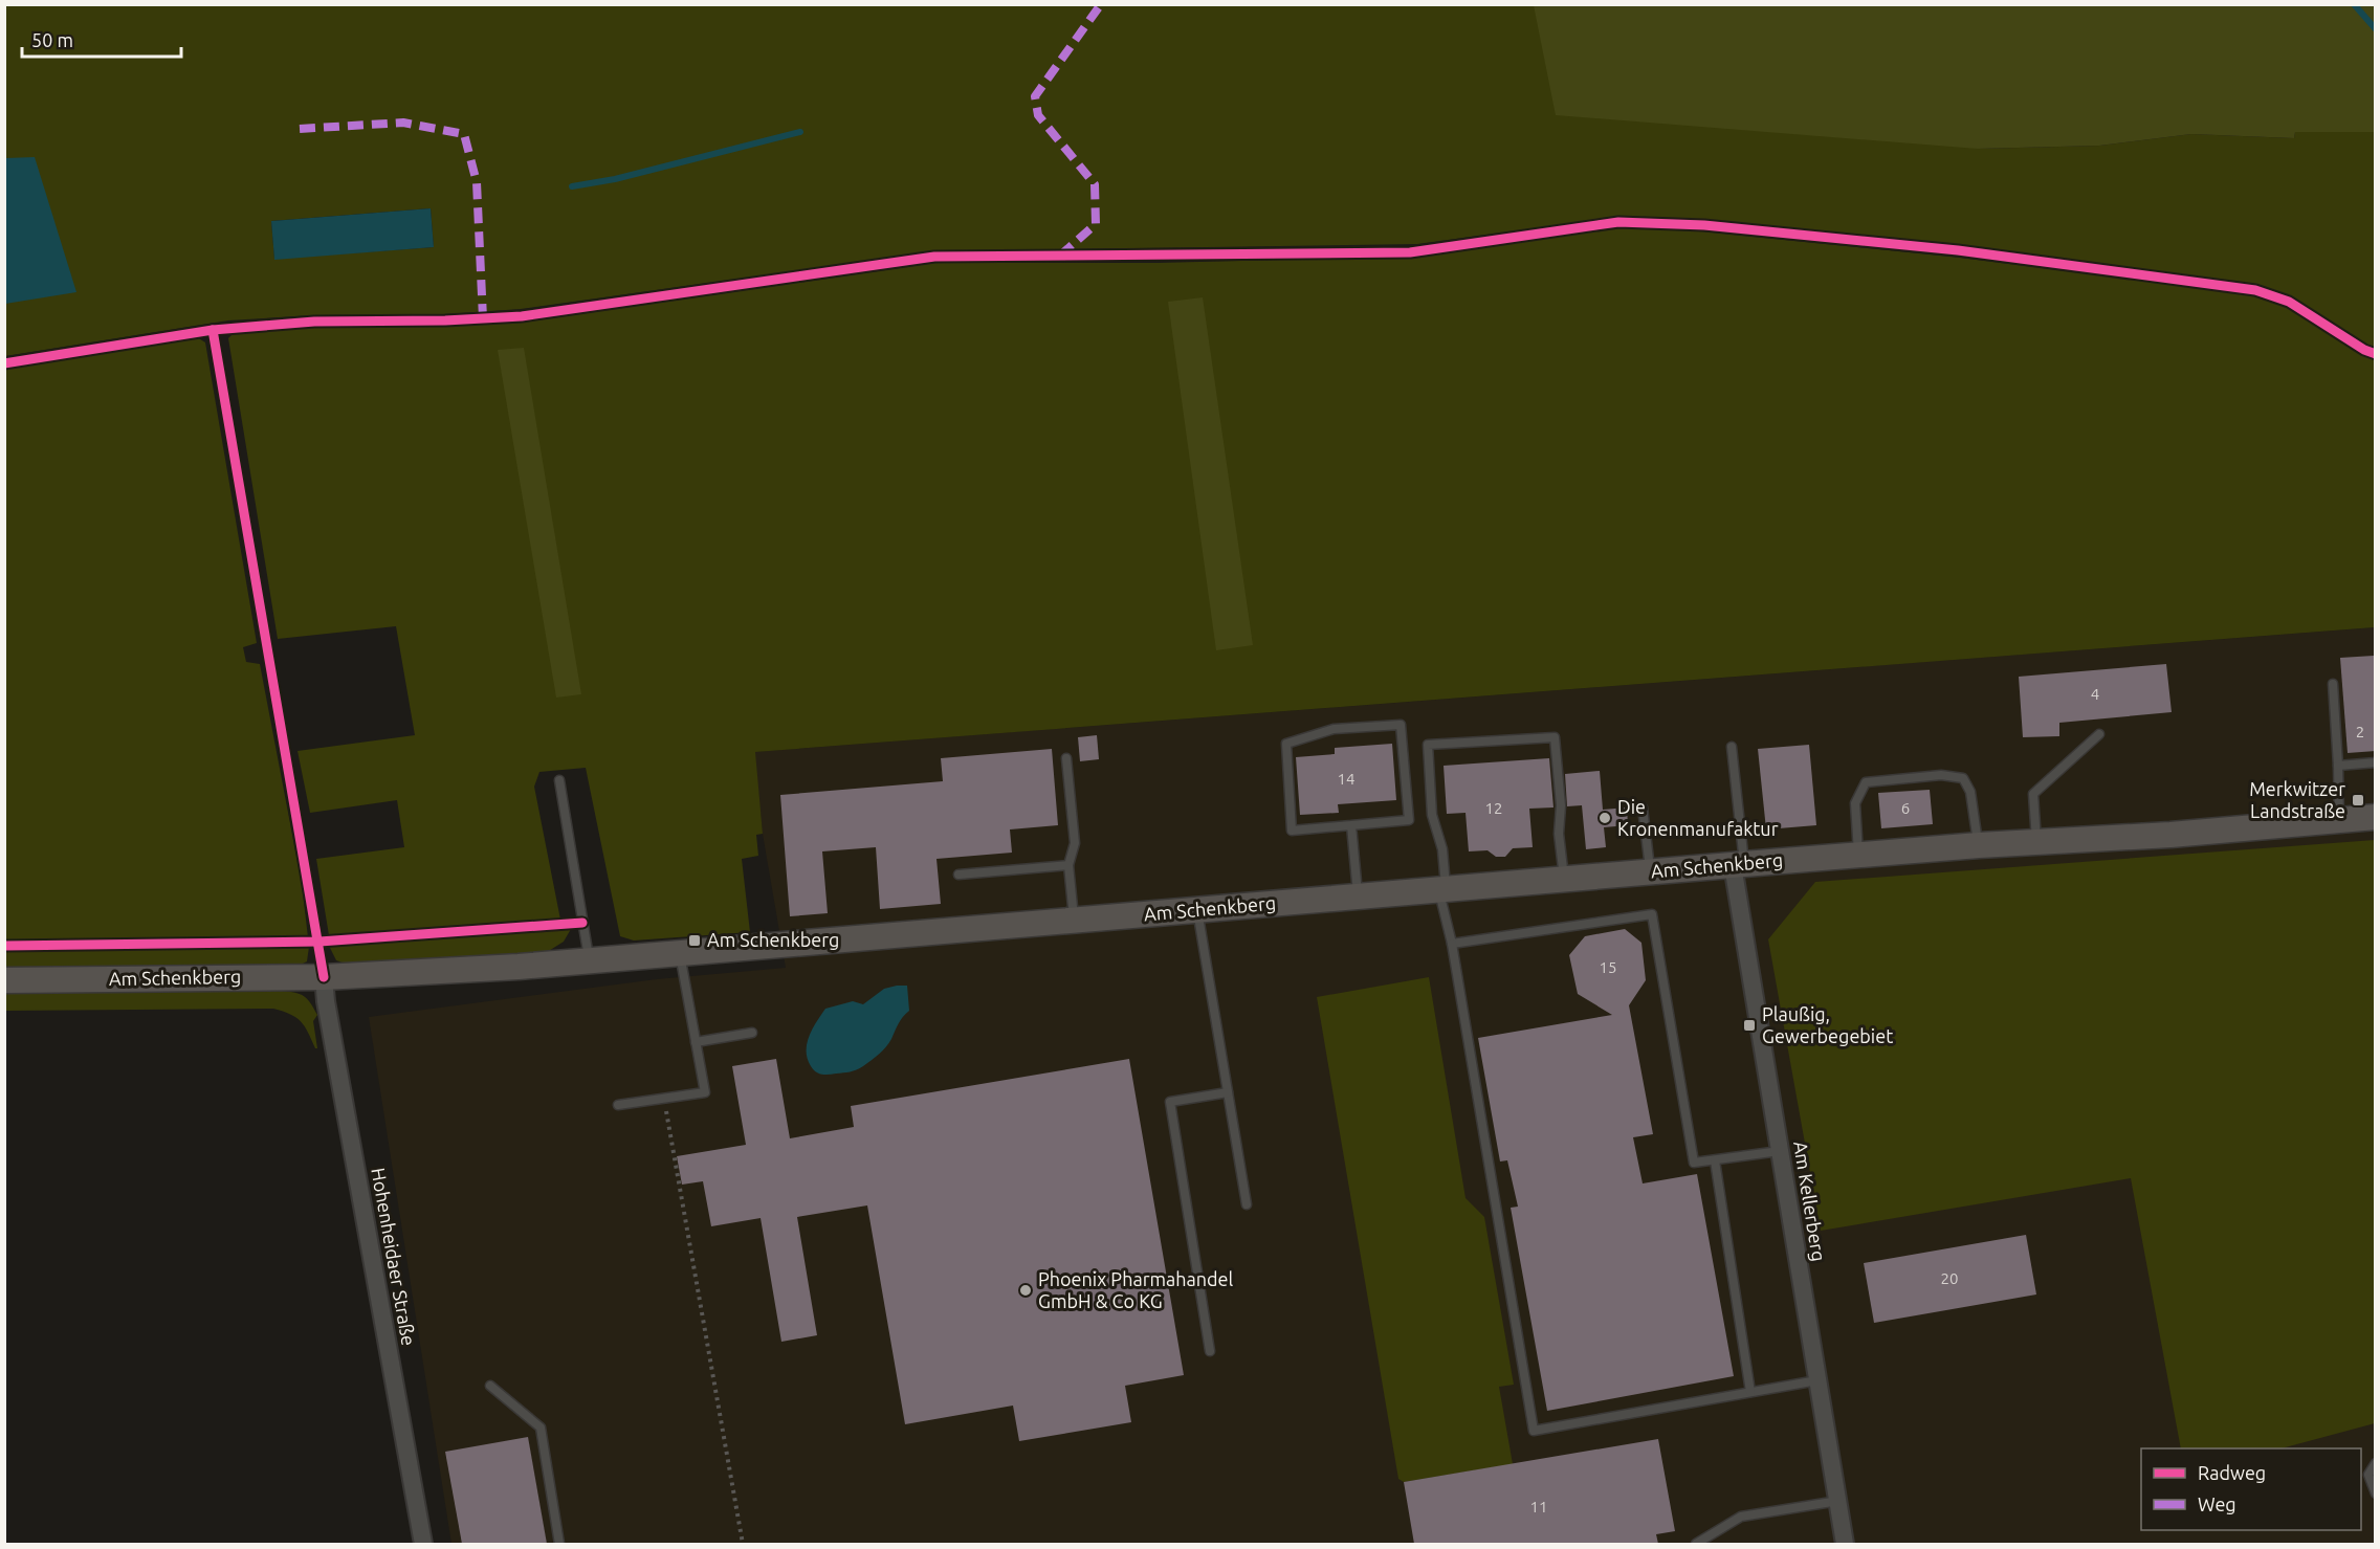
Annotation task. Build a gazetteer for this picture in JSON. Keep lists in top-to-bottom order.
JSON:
{
  "streets": {
    "main road": ["Am Schenkberg"],
    "street": ["Am Kellerberg", "Hohenheidaer Straße"]
  },
  "crossings": [
    ["Am Schenkberg", "Am Kellerberg"],
    ["Am Schenkberg", "Hohenheidaer Straße"]
  ],
  "places": {
    "transit": ["Merkwitzer Landstraße", "Am Schenkberg", "Plaußig, Gewerbegebiet"],
    "other": ["Die Kronenmanufaktur", "Phoenix Pharmahandel GmbH & Co KG"]
  },
  "house_numbers": [
    "4",
    "2",
    "14",
    "12",
    "6",
    "15",
    "20",
    "11"
  ],
  "legend": ["Radweg", "Weg"],
  "scale_bar": "50 m"
}
